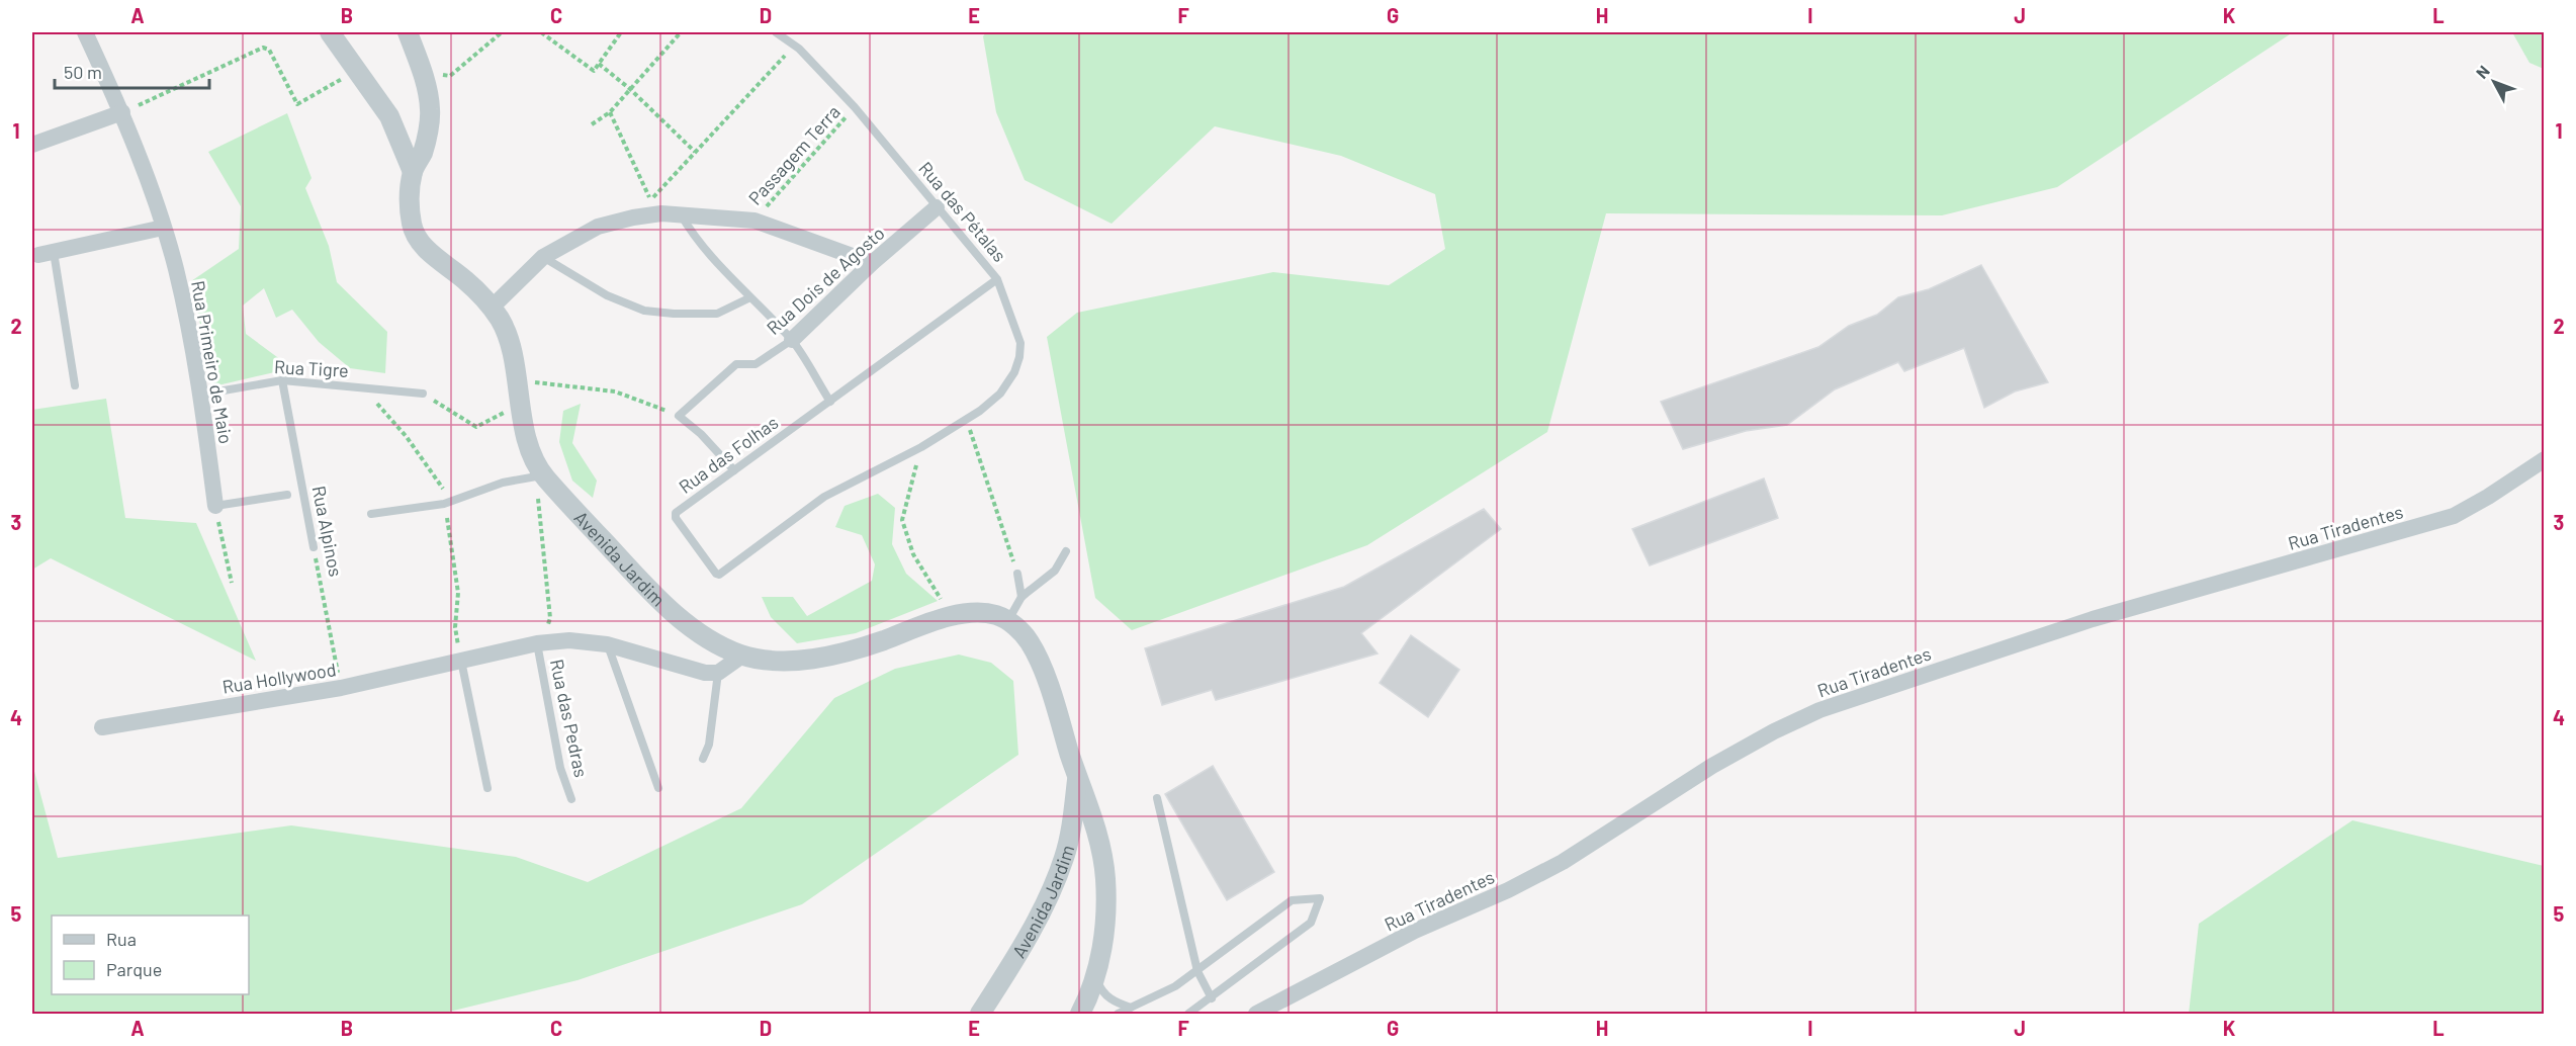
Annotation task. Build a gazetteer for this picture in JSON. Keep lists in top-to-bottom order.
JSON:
{
  "streets": {
    "street": [
      "Rua Dois de Agosto",
      "Rua Primeiro de Maio",
      "Rua Tiradentes",
      "Avenida Jardim",
      "Rua Hollywood"
    ],
    "lane": [
      "Rua das Pétalas",
      "Rua Tigre",
      "Rua das Folhas",
      "Rua Alpinos",
      "Rua das Pedras"
    ],
    "path": ["Passagem Terra"]
  },
  "crossings": [
    ["Passagem Terra", "Rua das Pétalas"],
    ["Rua das Pétalas", "Rua Dois de Agosto"],
    ["Rua das Pétalas", "Rua das Folhas"],
    ["Rua Primeiro de Maio", "Rua Tigre"],
    ["Rua Tigre", "Rua Alpinos"],
    ["Rua Alpinos", "Rua Hollywood"],
    ["Rua Hollywood", "Rua das Pedras"]
  ],
  "legend": ["Rua", "Parque"],
  "scale_bar": "50 m",
  "north": "top left",
  "grid": {
    "columns": [
      "A",
      "B",
      "C",
      "D",
      "E",
      "F",
      "G",
      "H",
      "I",
      "J",
      "K",
      "L"
    ],
    "rows": [
      "1",
      "2",
      "3",
      "4",
      "5"
    ]
  }
}
